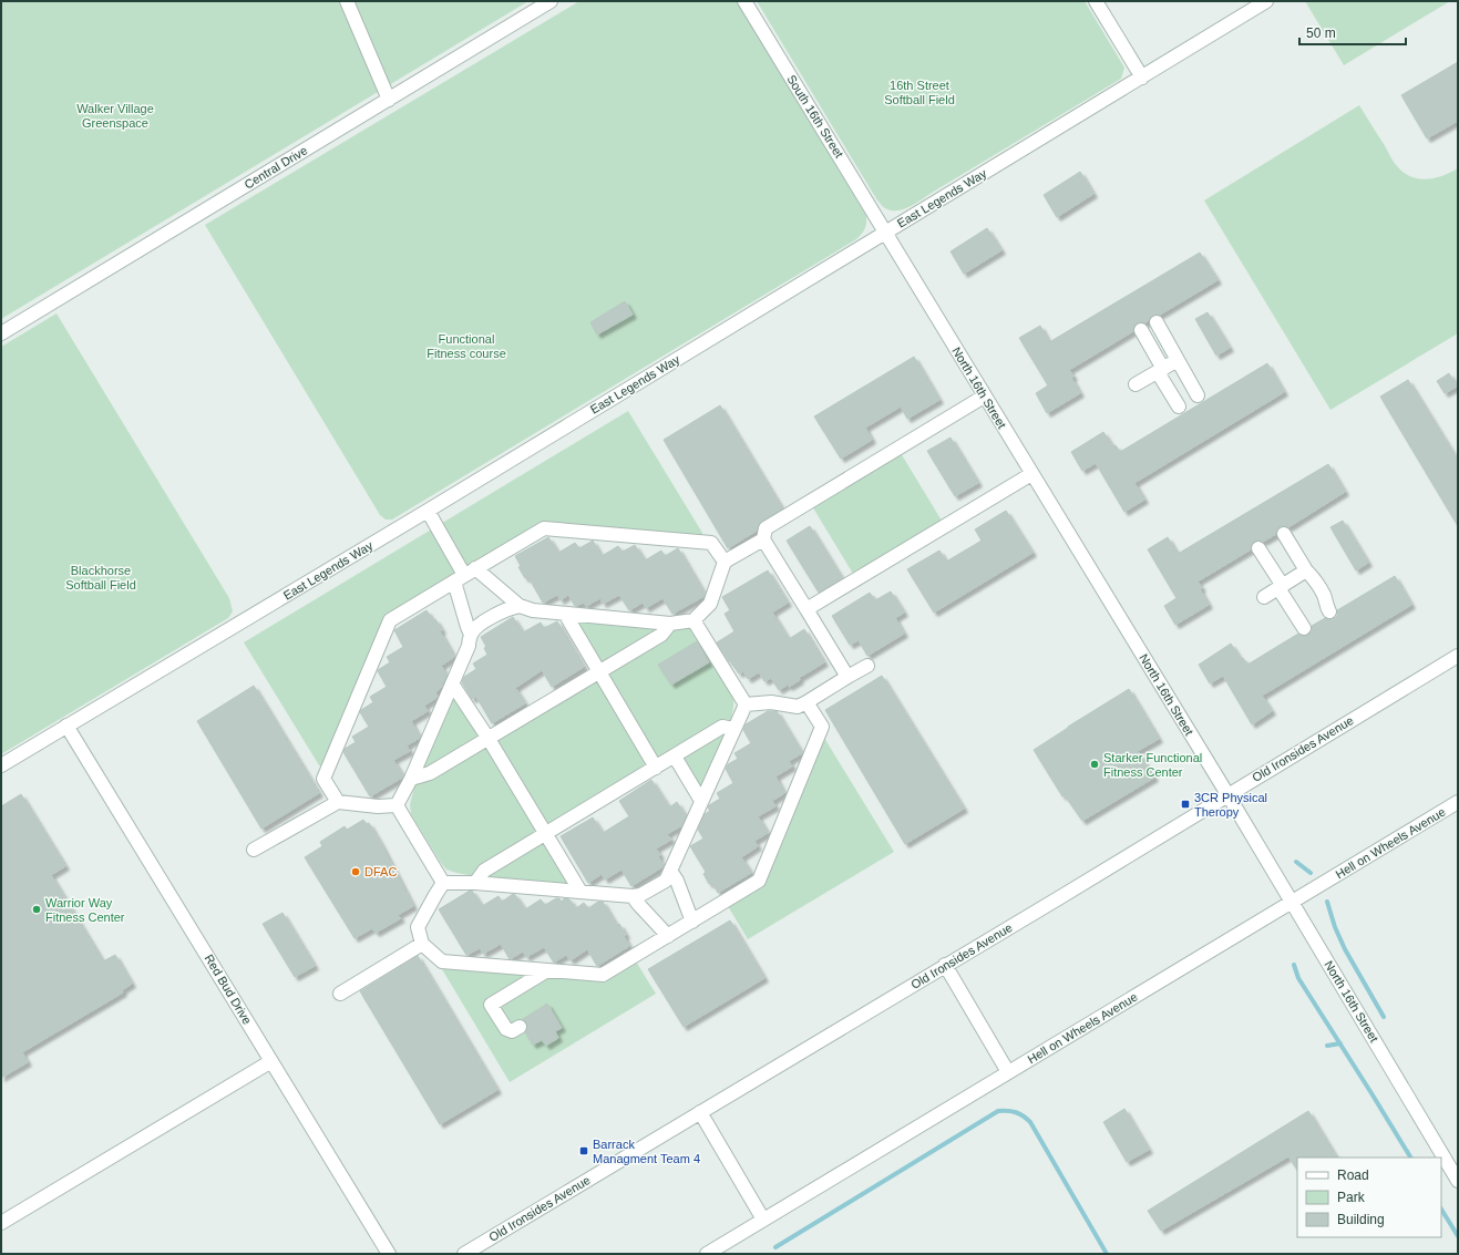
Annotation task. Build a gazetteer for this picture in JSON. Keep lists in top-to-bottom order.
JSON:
{
  "streets": {
    "street": [
      "South 16th Street",
      "Central Drive",
      "East Legends Way",
      "North 16th Street",
      "Old Ironsides Avenue",
      "Hell on Wheels Avenue",
      "Red Bud Drive"
    ]
  },
  "crossings": [
    ["South 16th Street", "East Legends Way"],
    ["South 16th Street", "North 16th Street"],
    ["East Legends Way", "North 16th Street"],
    ["East Legends Way", "Red Bud Drive"],
    ["North 16th Street", "Old Ironsides Avenue"],
    ["North 16th Street", "Hell on Wheels Avenue"]
  ],
  "parks": [
    "16th Street Softball Field",
    "Walker Village Greenspace",
    "Functional Fitness course",
    "Blackhorse Softball Field"
  ],
  "places": {
    "other": ["Starker Functional Fitness Center", "DFAC", "Warrior Way Fitness Center"],
    "transit": ["3CR Physical Theropy", "Barrack Managment Team 4"]
  },
  "legend": ["Road", "Park", "Building"],
  "scale_bar": "50 m"
}
